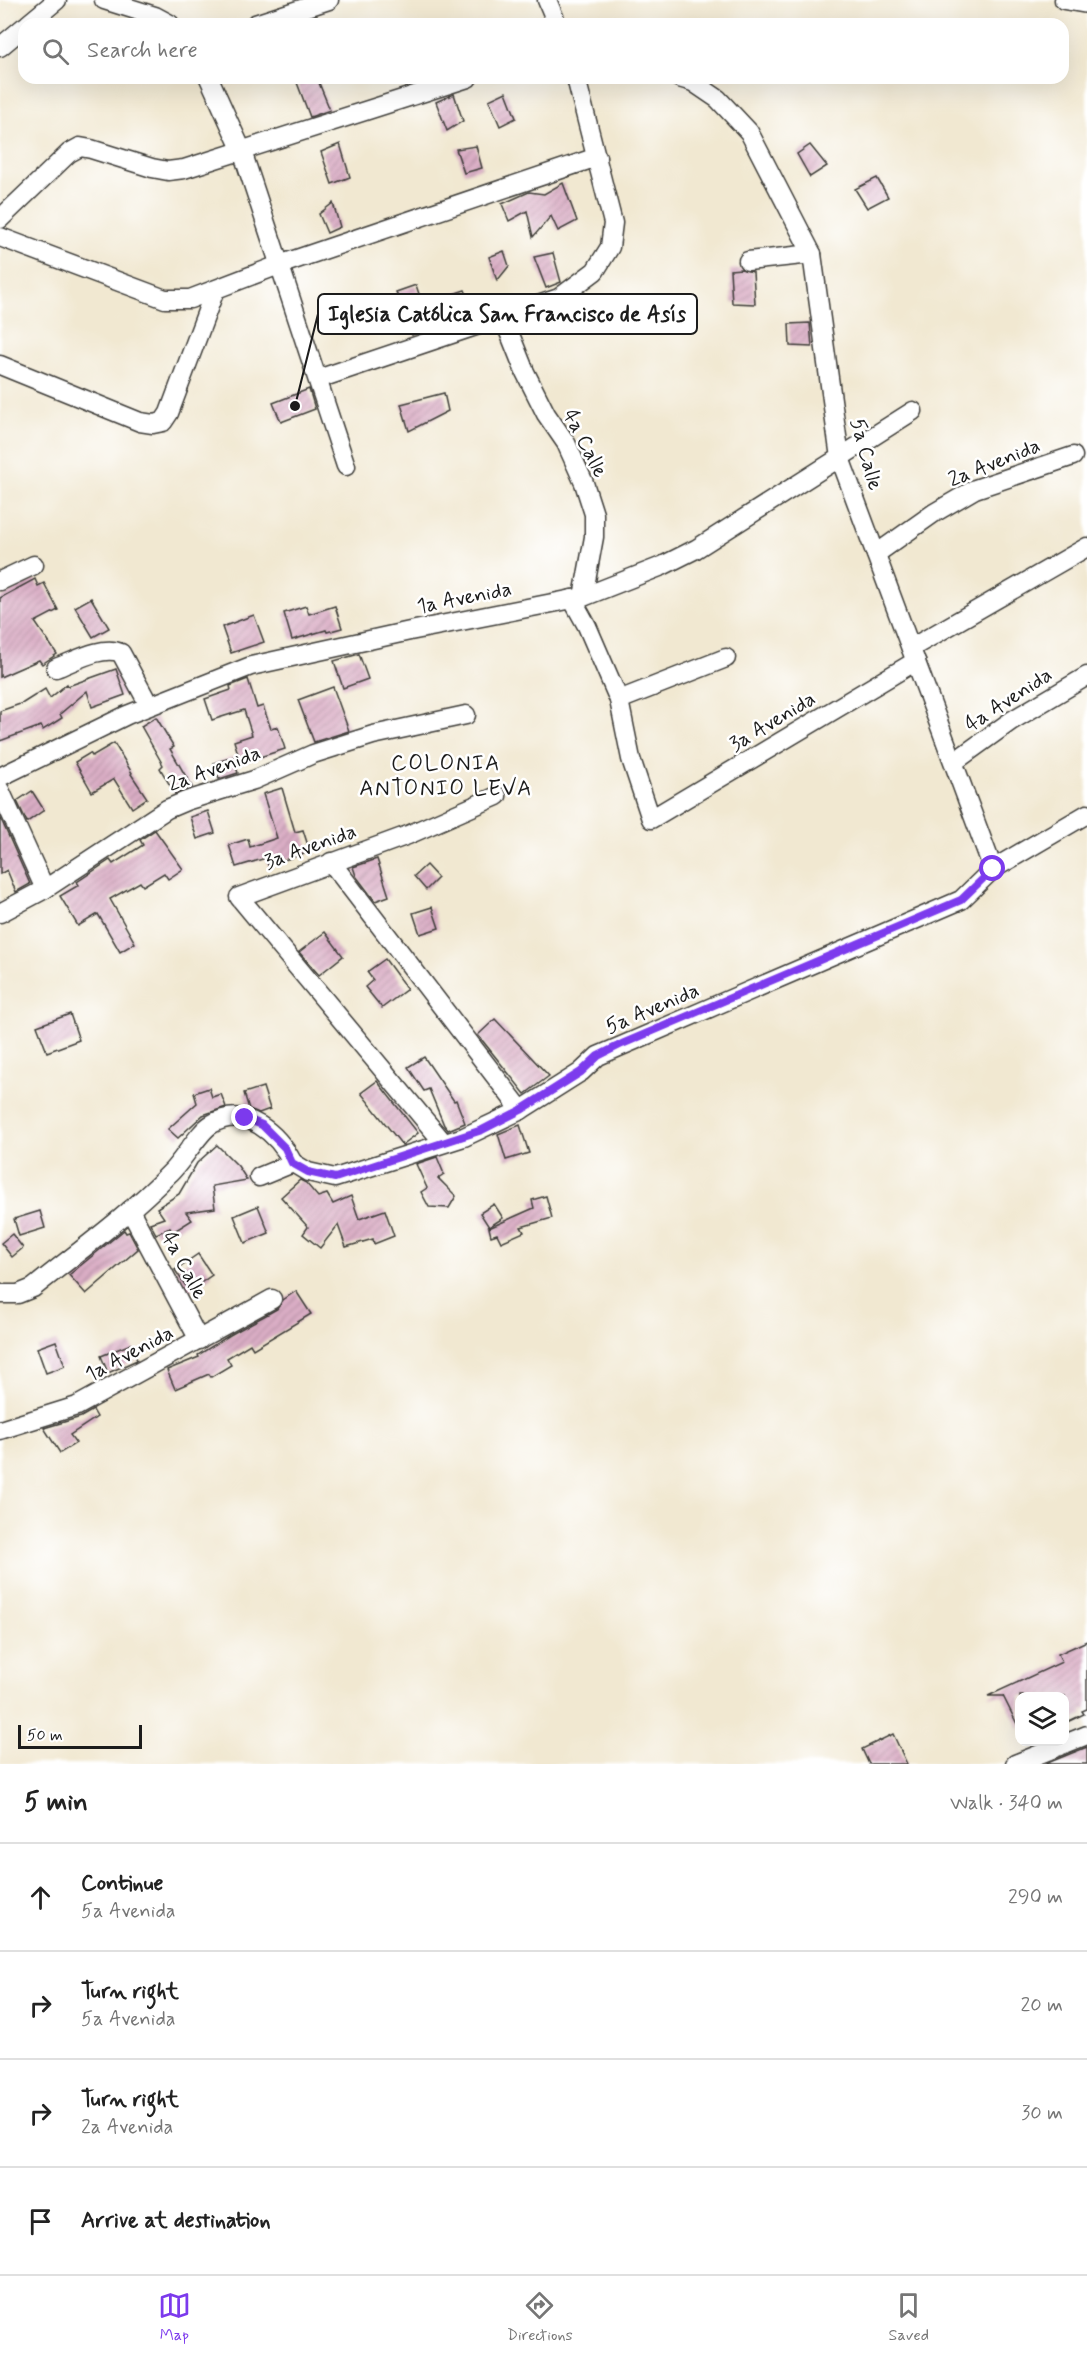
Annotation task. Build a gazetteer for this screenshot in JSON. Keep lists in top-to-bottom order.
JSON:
{
  "streets": {
    "street": [
      "4a Calle",
      "5a Calle",
      "2a Avenida",
      "1a Avenida",
      "4a Avenida",
      "3a Avenida",
      "5a Avenida"
    ]
  },
  "crossings": [
    ["4a Calle", "1a Avenida"],
    ["5a Calle", "2a Avenida"],
    ["5a Calle", "1a Avenida"],
    ["5a Calle", "4a Avenida"],
    ["5a Calle", "3a Avenida"],
    ["5a Calle", "5a Avenida"],
    ["3a Avenida", "5a Avenida"]
  ],
  "districts": ["COLONIA ANTONIO LEVA"],
  "places": ["Iglesia Católica San Francisco de Asís"],
  "scale_bar": "50 m",
  "page": {
    "search": "Search here",
    "scale": "50 m",
    "heading": ["5 min", "Walk · 340 m"],
    "list": [
      ["Continue", "5a Avenida", "290 m"],
      ["Turn right", "5a Avenida", "20 m"],
      ["Turn right", "2a Avenida", "30 m"],
      "Arrive at destination"
    ],
    "nav": ["Map", "Directions", "Saved"]
  }
}
